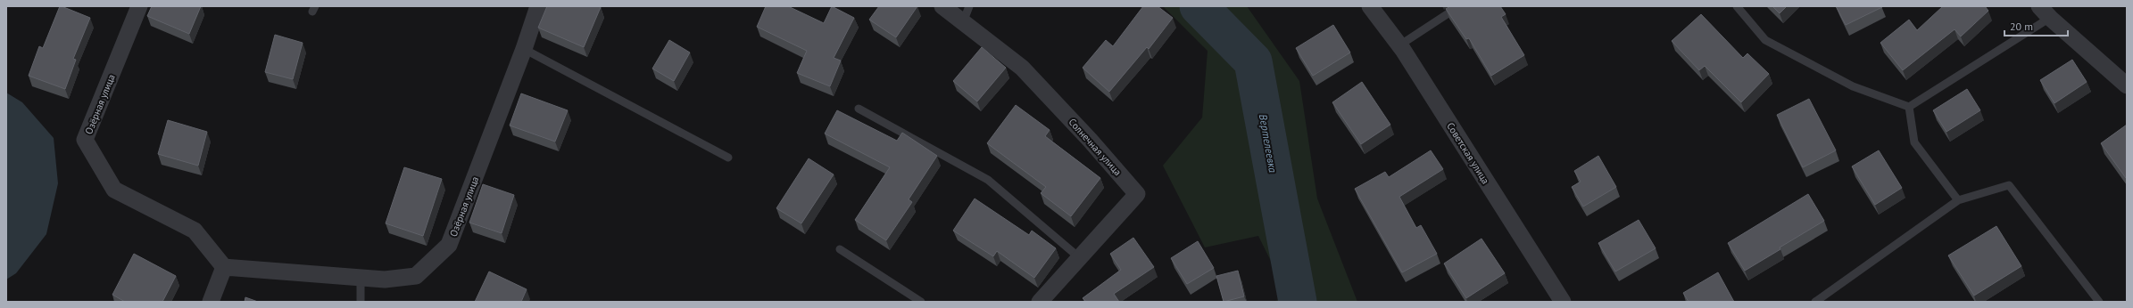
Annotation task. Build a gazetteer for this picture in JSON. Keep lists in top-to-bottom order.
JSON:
{
  "streets": {
    "street": ["Озёрная улица", "Солнечная улица", "Советская улица"]
  },
  "water": ["Вертелеевка"],
  "scale_bar": "20 m"
}
